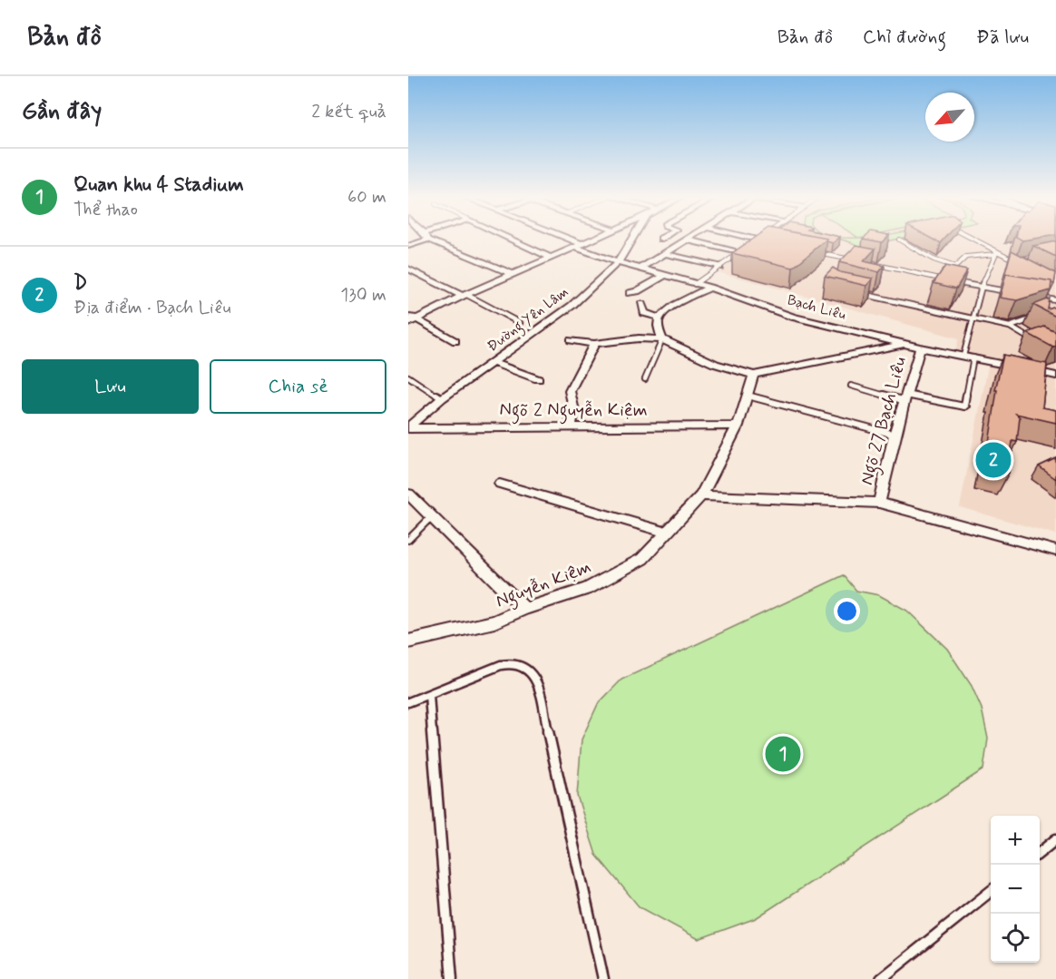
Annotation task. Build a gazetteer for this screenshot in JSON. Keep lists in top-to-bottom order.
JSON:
{
  "streets": {
    "street": [
      "Bạch Liêu",
      "Đường Yên Lâm",
      "Ngõ 2 Nguyễn Kiệm",
      "Ngõ 27 Bạch Liêu",
      "Nguyễn Kiệm"
    ]
  },
  "crossings": [
    ["Bạch Liêu", "Đường Yên Lâm"],
    ["Bạch Liêu", "Ngõ 27 Bạch Liêu"],
    ["Đường Yên Lâm", "Ngõ 2 Nguyễn Kiệm"],
    ["Ngõ 2 Nguyễn Kiệm", "Nguyễn Kiệm"]
  ],
  "north": "bottom left",
  "page": {
    "header": "Bản đồ",
    "nav": ["Bản đồ", "Chỉ đường", "Đã lưu"],
    "heading": ["Gần đây", "2 kết quả"],
    "list": [
      {
        "mark": "1",
        "name": "Quan khu 4 Stadium",
        "note": "Thể thao",
        "value": "60 m"
      },
      {
        "mark": "2",
        "name": "D",
        "note": "Địa điểm · Bạch Liêu",
        "value": "130 m"
      }
    ],
    "buttons": ["Lưu", "Chia sẻ"],
    "pins": ["2", "1"],
    "map_buttons": ["+", "−"]
  }
}
